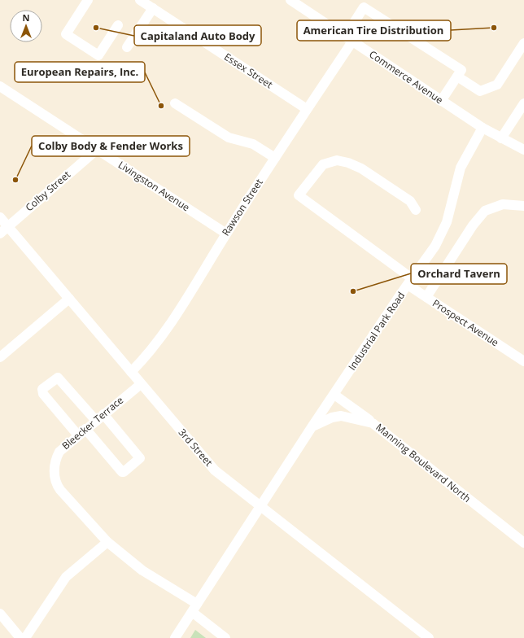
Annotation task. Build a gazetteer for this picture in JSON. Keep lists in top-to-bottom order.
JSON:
{
  "streets": {
    "street": [
      "Essex Street",
      "Commerce Avenue",
      "Livingston Avenue",
      "Colby Street",
      "Rawson Street",
      "Prospect Avenue",
      "Industrial Park Road",
      "Bleecker Terrace",
      "3rd Street",
      "Manning Boulevard North"
    ]
  },
  "crossings": [
    ["Essex Street", "Rawson Street"],
    ["Commerce Avenue", "Rawson Street"],
    ["Commerce Avenue", "Industrial Park Road"],
    ["Livingston Avenue", "Colby Street"],
    ["Livingston Avenue", "Rawson Street"],
    ["Colby Street", "3rd Street"],
    ["Rawson Street", "3rd Street"],
    ["Prospect Avenue", "Industrial Park Road"],
    ["Bleecker Terrace", "3rd Street"]
  ],
  "places": [
    "Capitaland Auto Body",
    "American Tire Distribution",
    "European Repairs, Inc.",
    "Colby Body & Fender Works",
    "Orchard Tavern"
  ],
  "north": "top"
}
